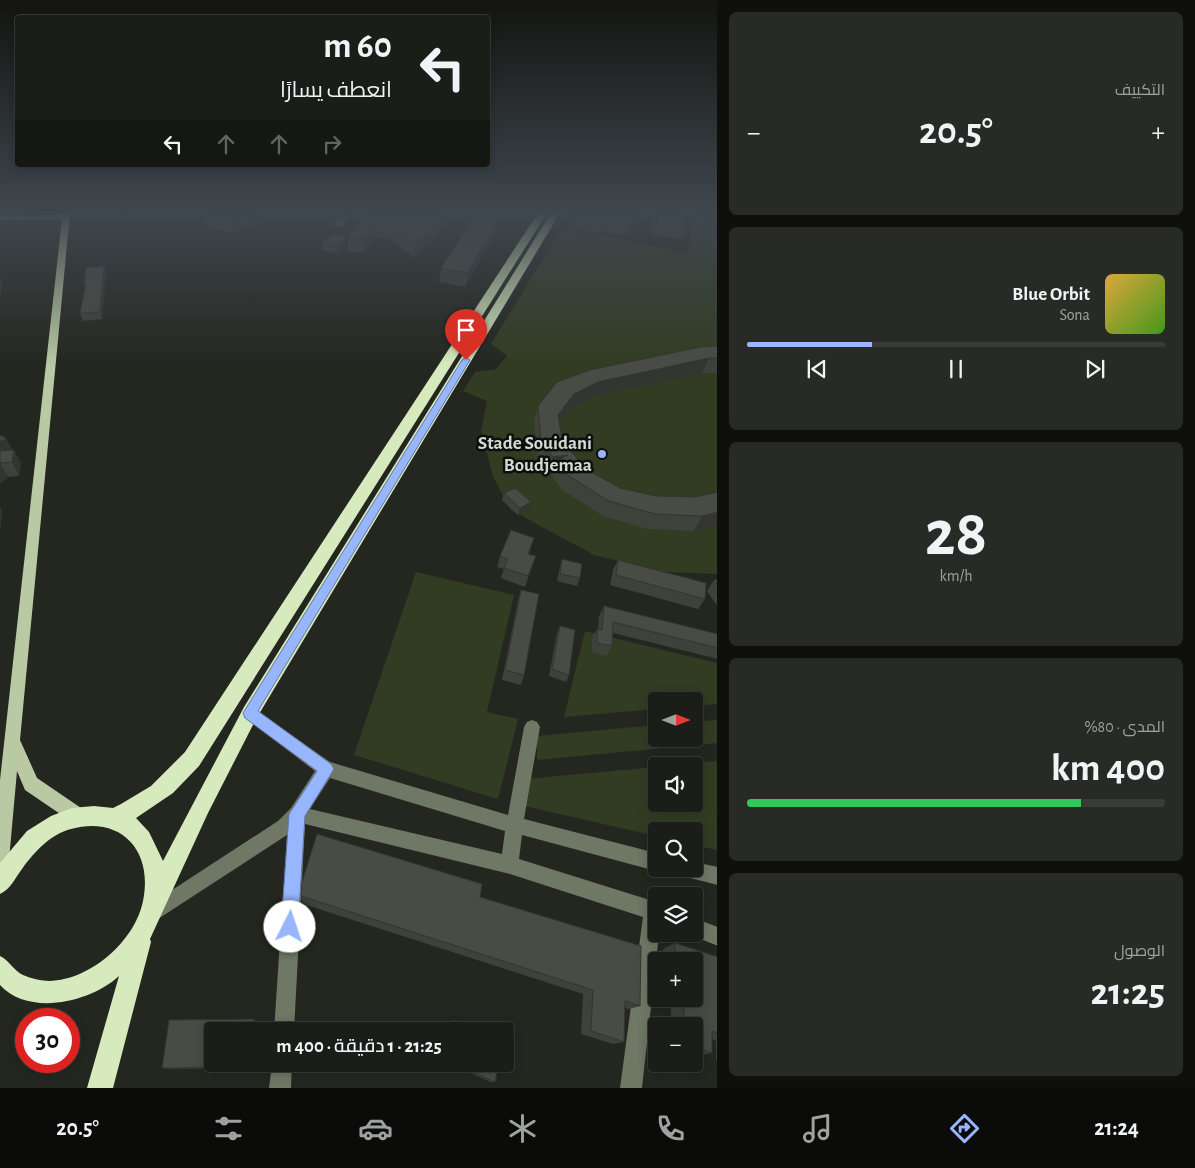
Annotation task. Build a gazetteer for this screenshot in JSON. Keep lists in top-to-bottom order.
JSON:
{
  "places": ["Stade Souidani Boudjemaa"],
  "north": "right",
  "page": {
    "tile": [
      "التكييف",
      ["28", "km/h"],
      ["المدى · 80%", "400 km"],
      ["الوصول", "21:25"]
    ],
    "turn": ["60 m", "انعطف يسارًا"],
    "heat": ["−", "20.5°", "+"],
    "song": ["Blue Orbit", "Sona"],
    "map_buttons": ["+", "−"],
    "limit": "30",
    "trip": "21:25 · 1 دقيقة · 400 m",
    "tabs": ["21:24", "20.5°"]
  }
}
